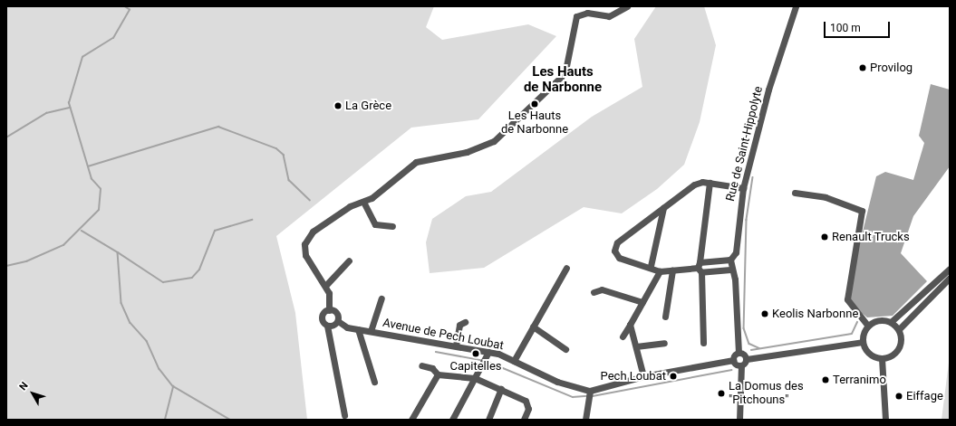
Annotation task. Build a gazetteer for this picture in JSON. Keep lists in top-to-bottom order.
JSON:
{
  "streets": {
    "street": ["Rue de Saint-Hippolyte", "Avenue de Pech Loubat"]
  },
  "districts": ["Les Hauts de Narbonne"],
  "places": [
    "Provilog",
    "Les Hauts de Narbonne",
    "La Grèce",
    "Renault Trucks",
    "Keolis Narbonne",
    "Capitelles",
    "Pech Loubat",
    "Terranimo",
    "La Domus des \"Pitchouns\"",
    "Eiffage"
  ],
  "scale_bar": "100 m",
  "north": "top left"
}
